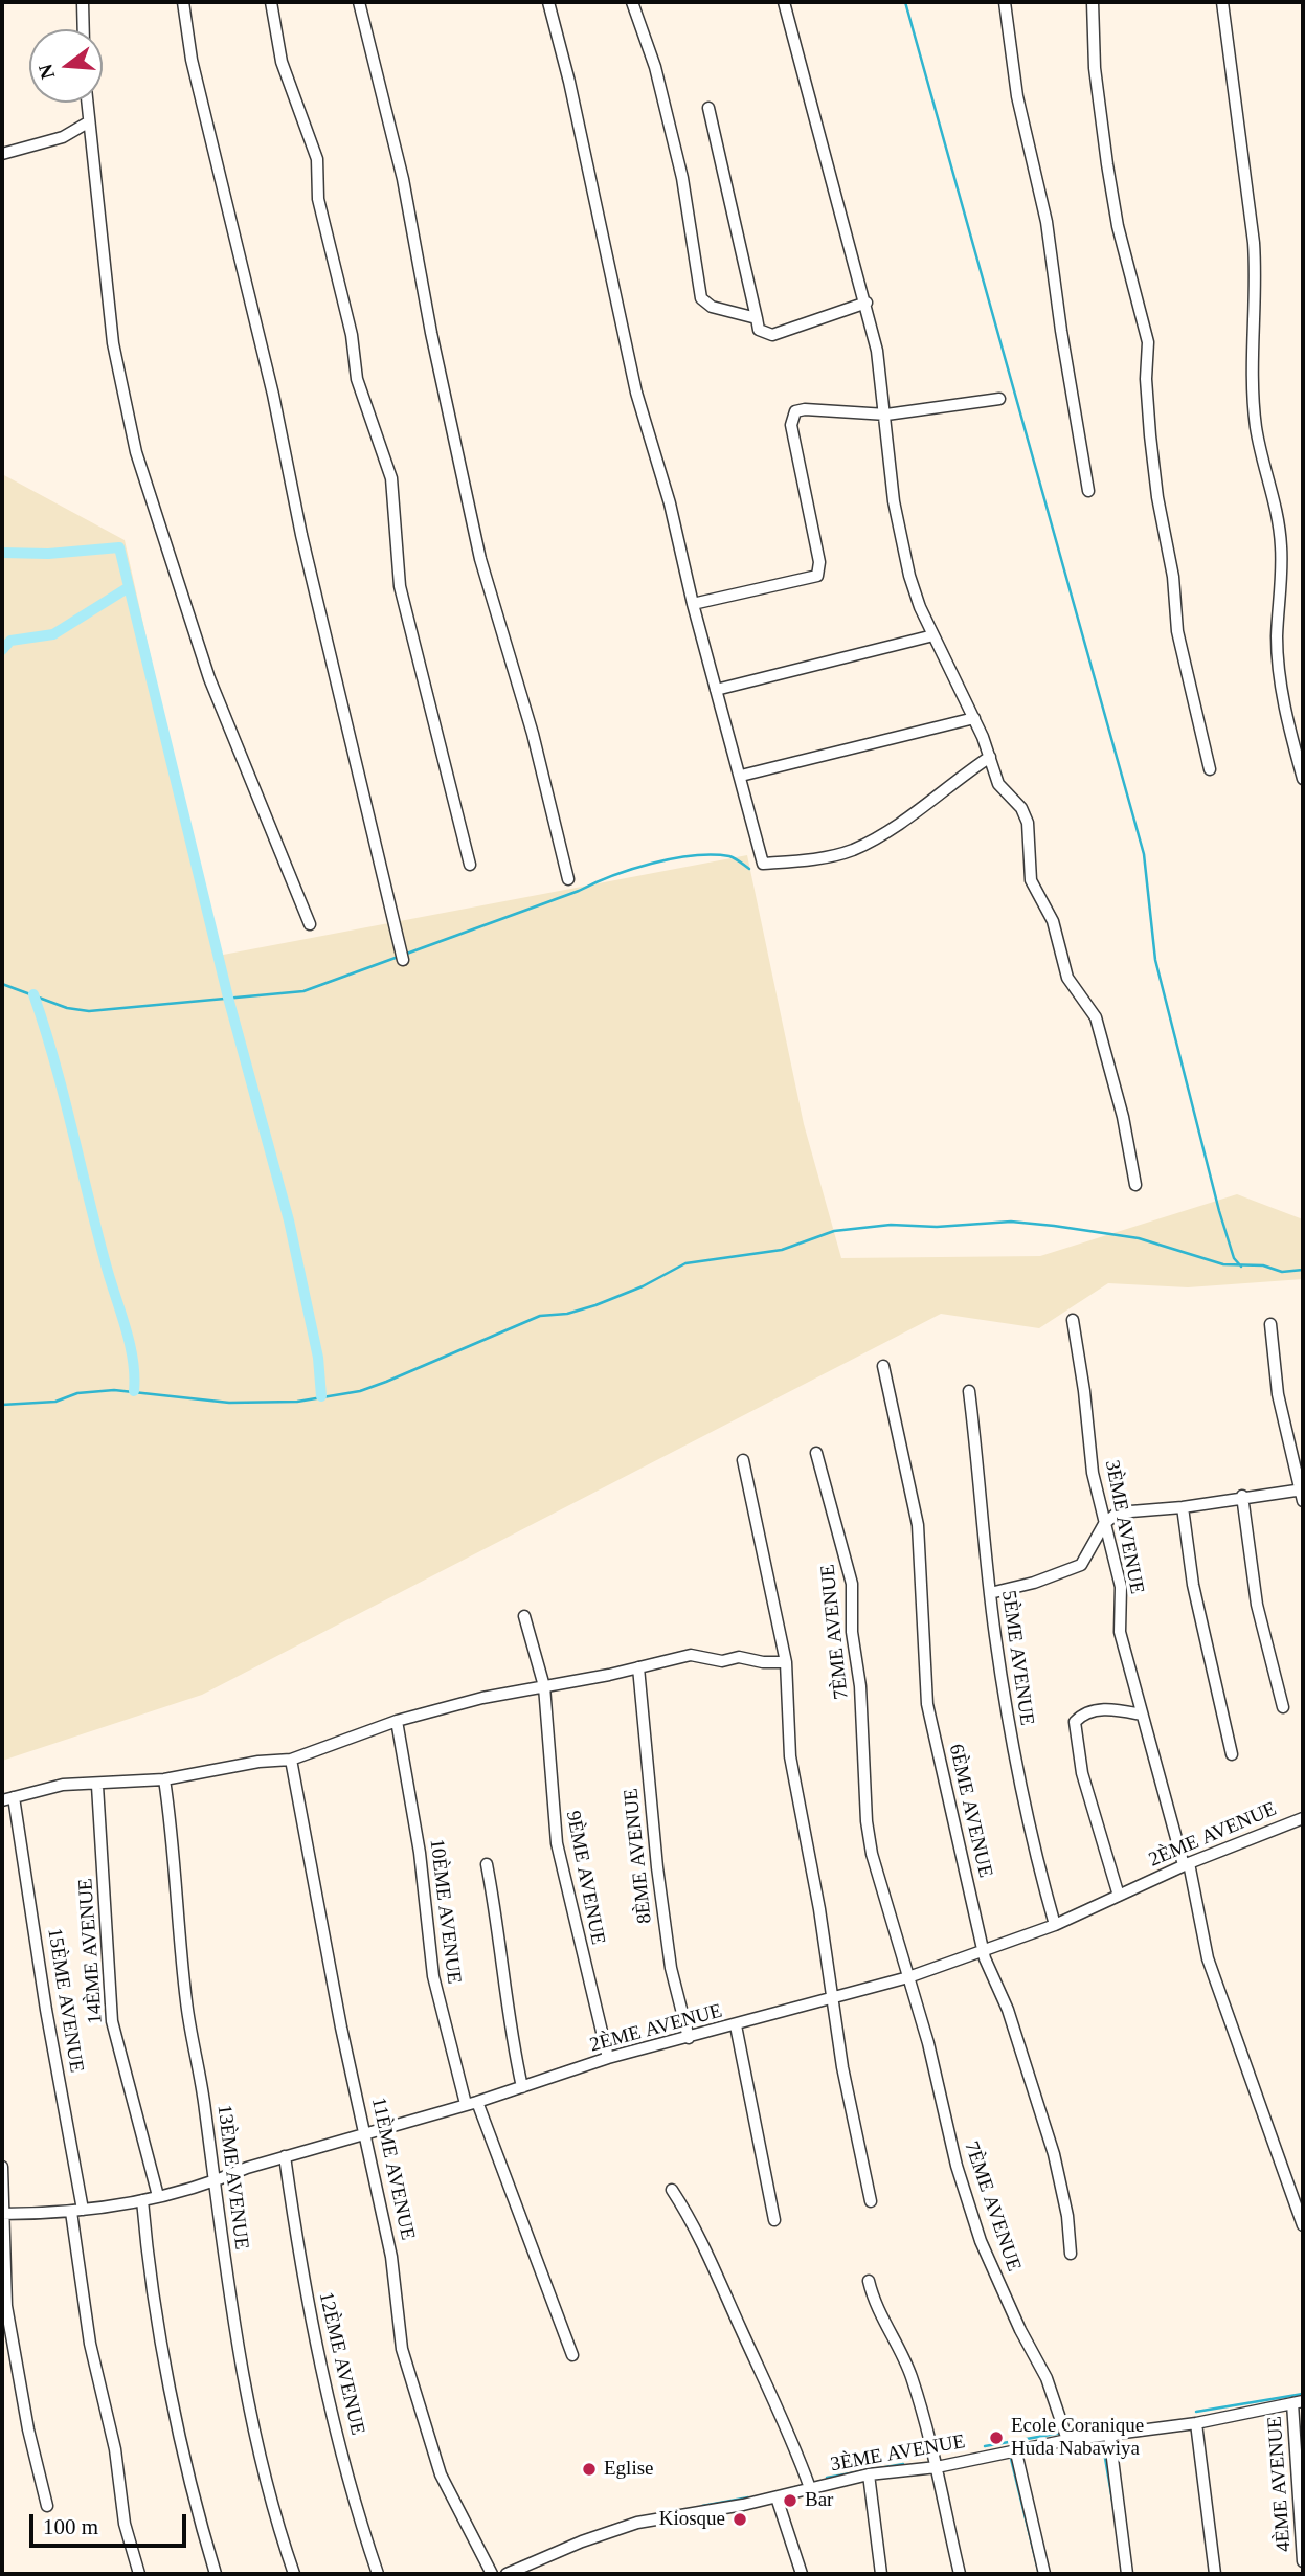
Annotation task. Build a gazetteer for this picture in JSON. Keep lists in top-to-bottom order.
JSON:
{
  "streets": {
    "street": [
      "3ÈME AVENUE",
      "7ÈME AVENUE",
      "5ÈME AVENUE",
      "6ÈME AVENUE",
      "2ÈME AVENUE",
      "8ÈME AVENUE",
      "9ÈME AVENUE",
      "10ÈME AVENUE",
      "14ÈME AVENUE",
      "15ÈME AVENUE",
      "11ÈME AVENUE",
      "13ÈME AVENUE",
      "12ÈME AVENUE",
      "4ÈME AVENUE"
    ]
  },
  "crossings": [
    ["3ÈME AVENUE", "7ÈME AVENUE"],
    ["3ÈME AVENUE", "2ÈME AVENUE"],
    ["3ÈME AVENUE", "4ÈME AVENUE"],
    ["7ÈME AVENUE", "2ÈME AVENUE"],
    ["5ÈME AVENUE", "2ÈME AVENUE"],
    ["6ÈME AVENUE", "2ÈME AVENUE"],
    ["2ÈME AVENUE", "8ÈME AVENUE"],
    ["2ÈME AVENUE", "9ÈME AVENUE"],
    ["2ÈME AVENUE", "10ÈME AVENUE"],
    ["2ÈME AVENUE", "14ÈME AVENUE"],
    ["2ÈME AVENUE", "15ÈME AVENUE"],
    ["2ÈME AVENUE", "11ÈME AVENUE"],
    ["2ÈME AVENUE", "13ÈME AVENUE"],
    ["2ÈME AVENUE", "12ÈME AVENUE"]
  ],
  "places": [
    "Ecole Coranique Huda Nabawiya",
    "Eglise",
    "Bar",
    "Kiosque"
  ],
  "scale_bar": "100 m",
  "north": "left"
}
